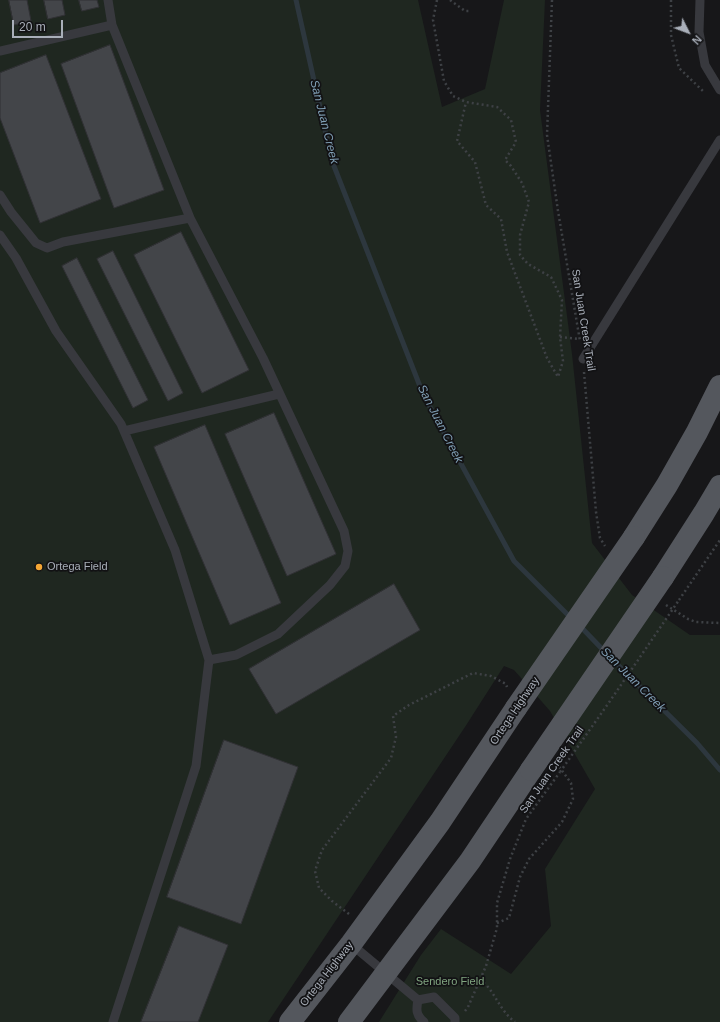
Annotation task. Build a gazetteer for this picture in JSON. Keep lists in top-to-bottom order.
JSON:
{
  "streets": {
    "main road": ["Ortega Highway"],
    "path": ["San Juan Creek Trail"]
  },
  "water": ["San Juan Creek"],
  "parks": ["Sendero Field"],
  "places": ["Ortega Field"],
  "scale_bar": "20 m",
  "north": "bottom right"
}
